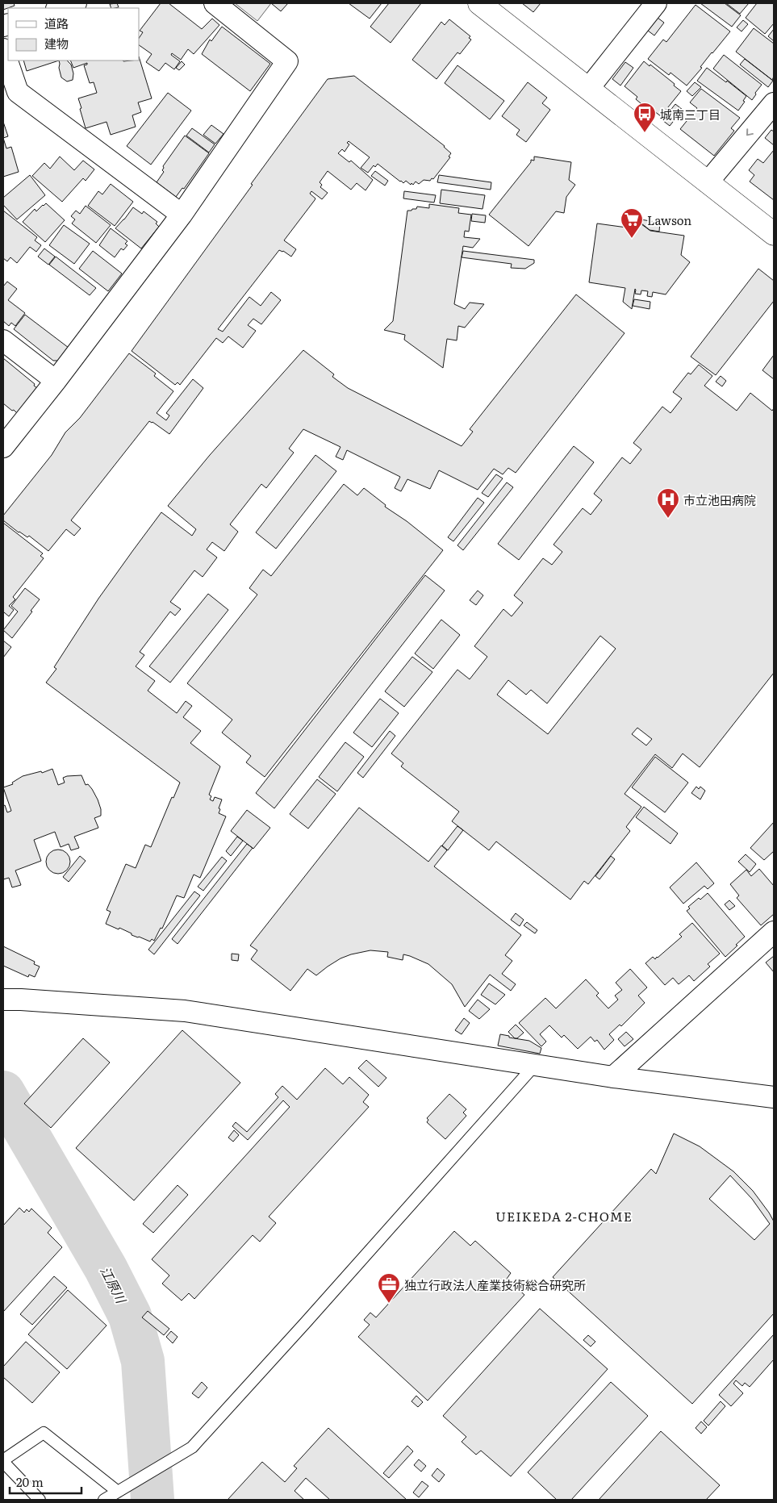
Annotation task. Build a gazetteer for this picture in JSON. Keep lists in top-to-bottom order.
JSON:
{
  "districts": ["UEIKEDA 2-CHOME"],
  "water": ["江原川"],
  "places": {
    "bus stop": ["城南三丁目"],
    "supermarket": ["Lawson"],
    "hospital": ["市立池田病院"],
    "office": ["独立行政法人産業技術総合研究所"]
  },
  "legend": ["道路", "建物"],
  "scale_bar": "20 m"
}
